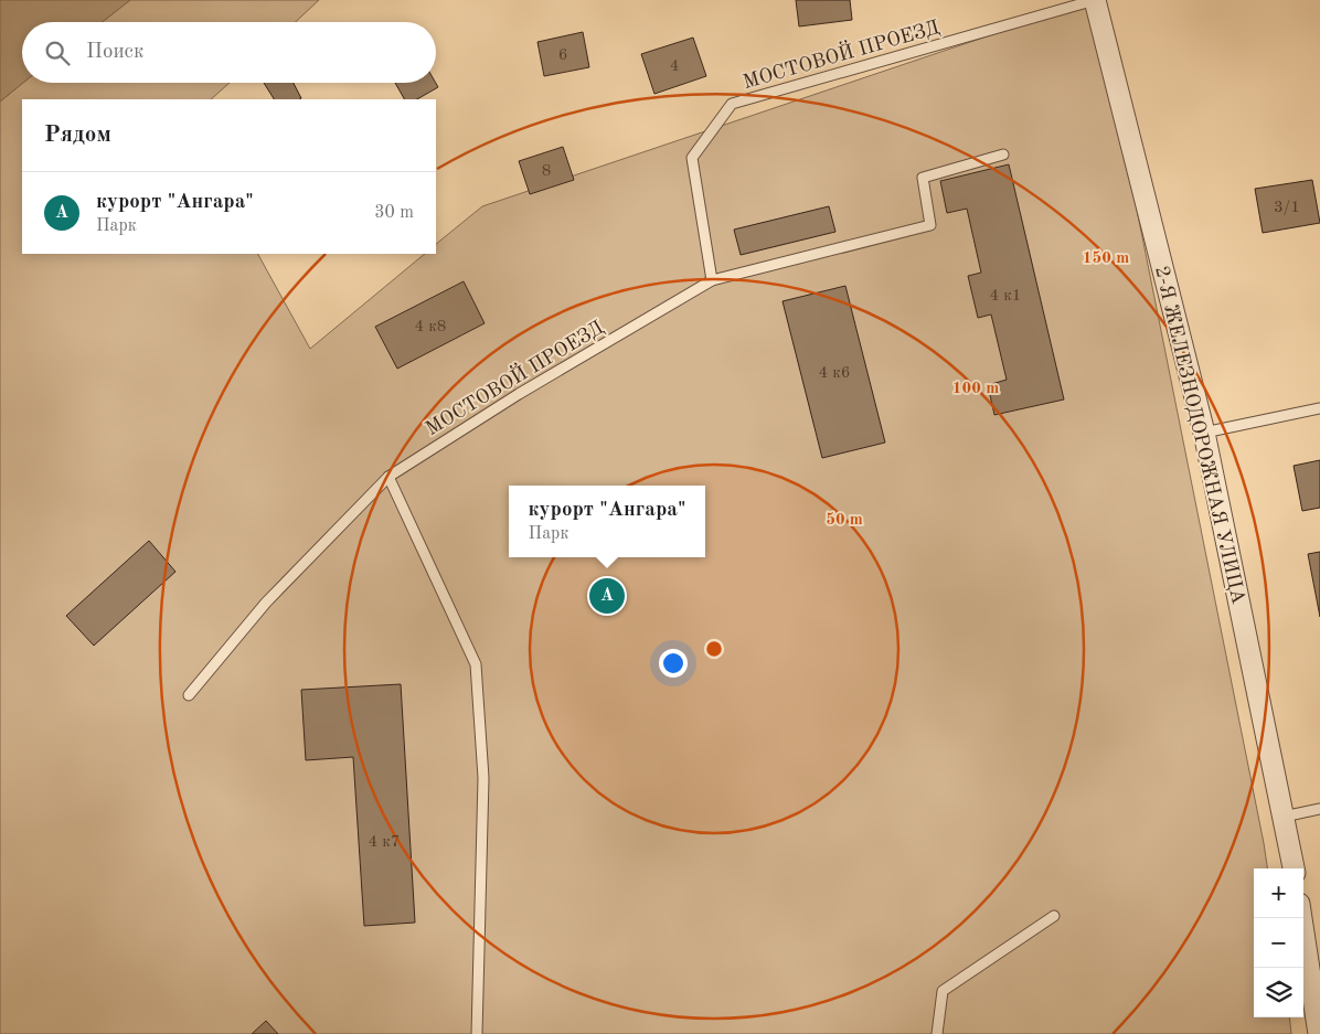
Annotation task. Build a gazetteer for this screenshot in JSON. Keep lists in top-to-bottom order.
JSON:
{
  "streets": {
    "street": ["2-Я ЖЕЛЕЗНОДОРОЖНАЯ УЛИЦА"],
    "lane": ["МОСТОВОЙ ПРОЕЗД"]
  },
  "crossings": [
    ["МОСТОВОЙ ПРОЕЗД", "2-Я ЖЕЛЕЗНОДОРОЖНАЯ УЛИЦА"]
  ],
  "house_numbers": [
    "6",
    "4",
    "8",
    "3/1",
    "4 к1",
    "4 к8",
    "4 к6",
    "4 к7"
  ],
  "page": {
    "search": "Поиск",
    "heading": "Рядом",
    "list": [
      {
        "mark": "A",
        "name": "курорт \"Ангара\"",
        "note": "Парк",
        "value": "30 m"
      }
    ],
    "popup": ["курорт \"Ангара\"", "Парк"],
    "pins": "A",
    "map_buttons": ["+", "−"]
  },
  "rings": ["150 m", "100 m", "50 m"]
}
